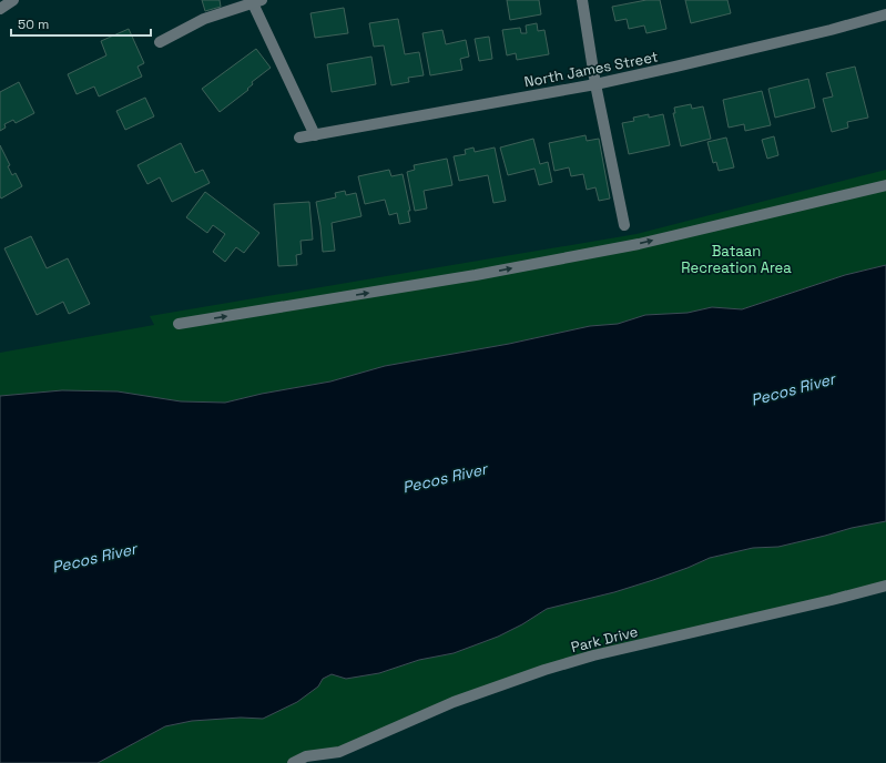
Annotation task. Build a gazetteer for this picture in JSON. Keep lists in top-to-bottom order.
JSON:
{
  "streets": {
    "street": ["North James Street", "Park Drive"]
  },
  "water": ["Pecos River"],
  "parks": ["Bataan Recreation Area"],
  "scale_bar": "50 m"
}
